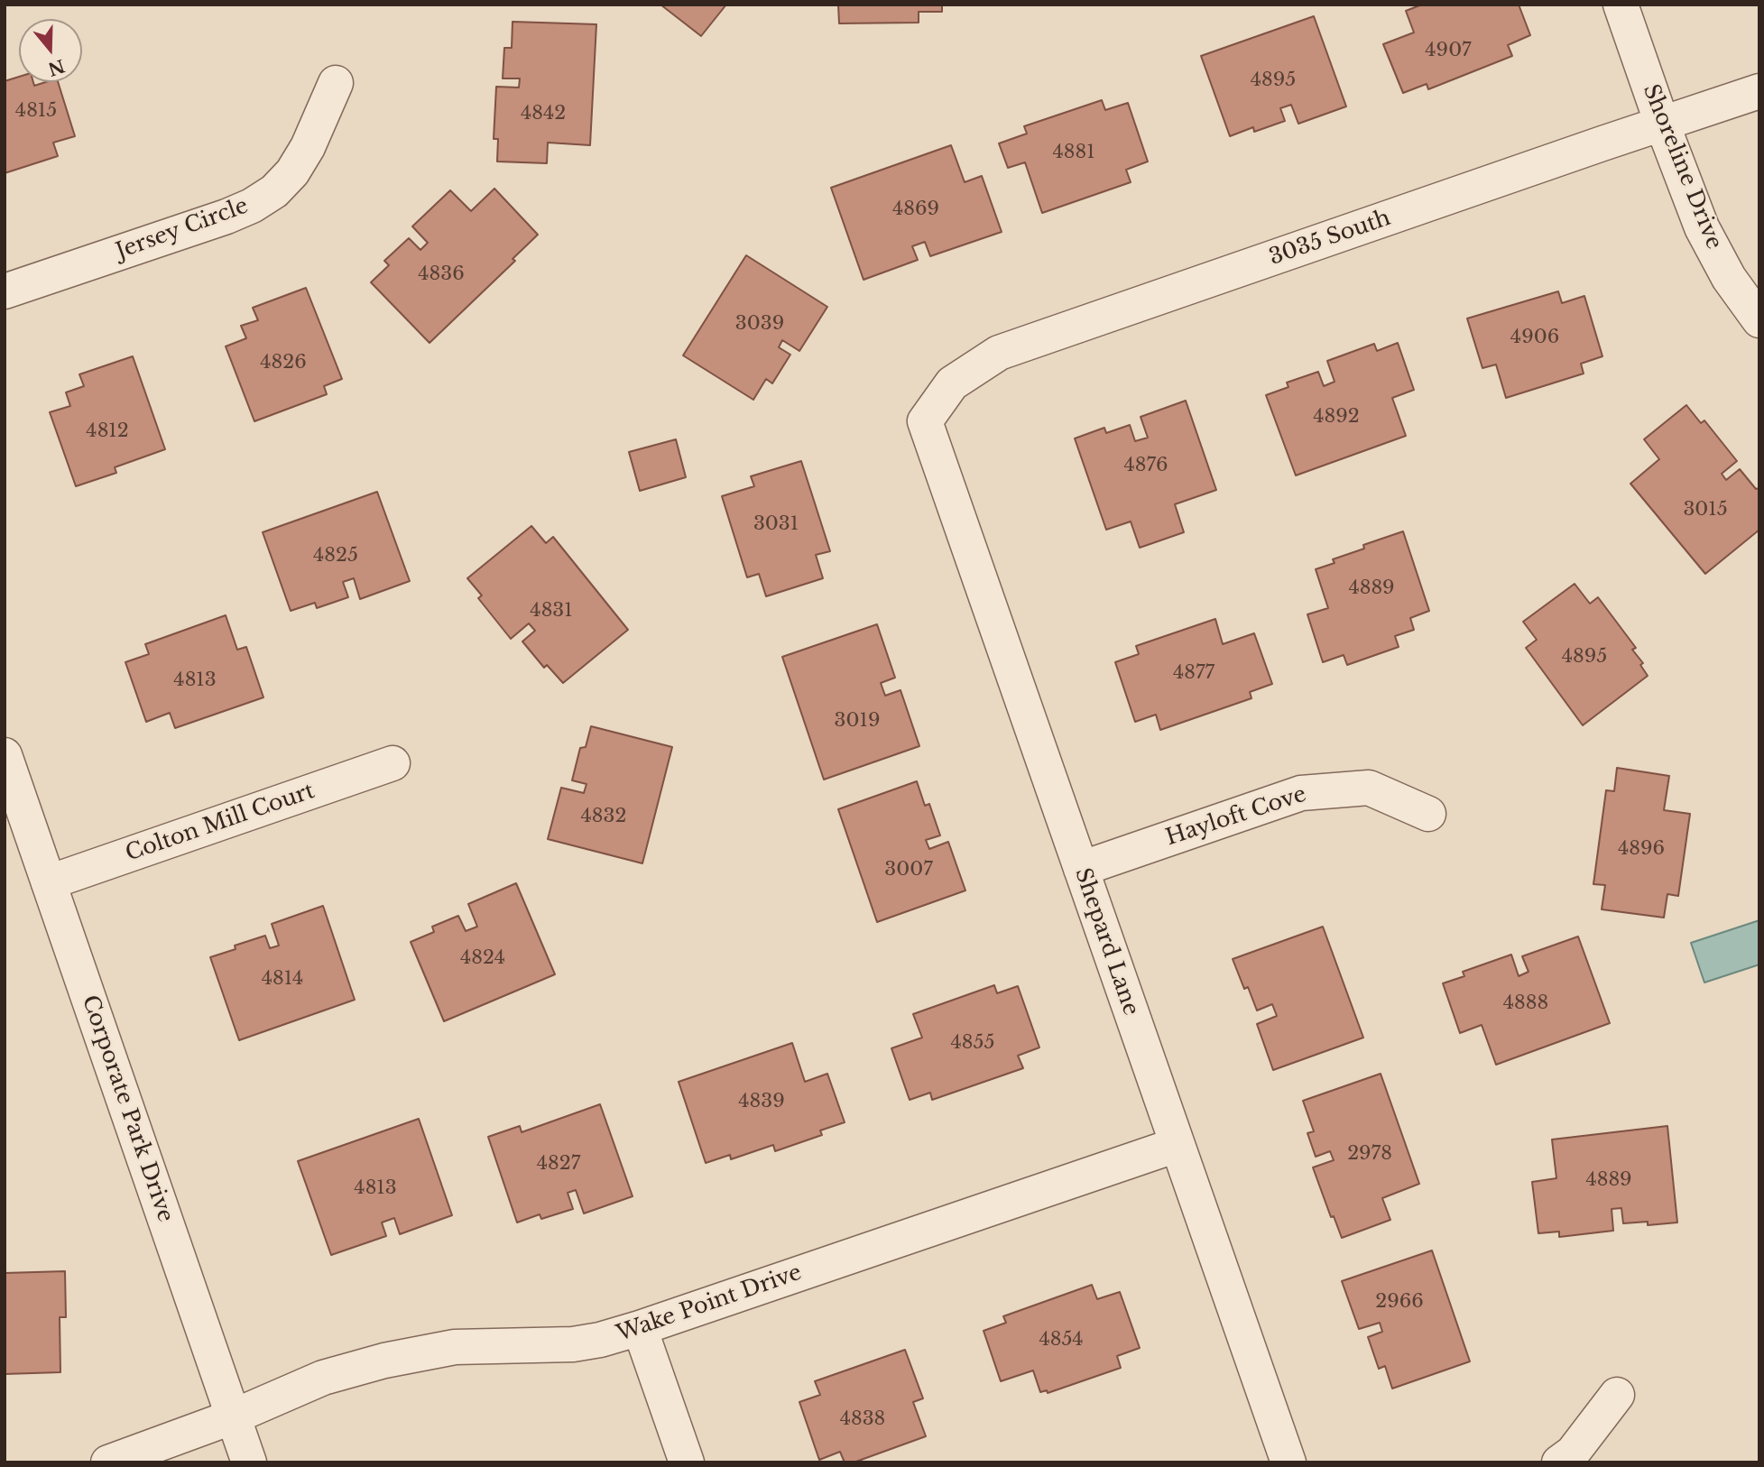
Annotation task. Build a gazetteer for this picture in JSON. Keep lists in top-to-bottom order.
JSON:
{
  "streets": {
    "street": [
      "Shoreline Drive",
      "Jersey Circle",
      "3035 South",
      "Hayloft Cove",
      "Colton Mill Court",
      "Shepard Lane",
      "Corporate Park Drive",
      "Wake Point Drive"
    ]
  },
  "crossings": [
    ["Shoreline Drive", "3035 South"],
    ["3035 South", "Shepard Lane"],
    ["Hayloft Cove", "Shepard Lane"],
    ["Colton Mill Court", "Corporate Park Drive"],
    ["Shepard Lane", "Wake Point Drive"],
    ["Corporate Park Drive", "Wake Point Drive"]
  ],
  "house_numbers": [
    "4907",
    "4895",
    "4815",
    "4842",
    "4881",
    "4869",
    "4836",
    "3039",
    "4906",
    "4826",
    "4892",
    "4812",
    "4876",
    "3015",
    "3031",
    "4825",
    "4889",
    "4831",
    "4895",
    "4877",
    "4813",
    "3019",
    "4832",
    "4896",
    "3007",
    "4824",
    "4814",
    "4888",
    "4855",
    "4839",
    "2978",
    "4827",
    "4889",
    "4813",
    "2966",
    "4854",
    "4838"
  ],
  "north": "bottom"
}
